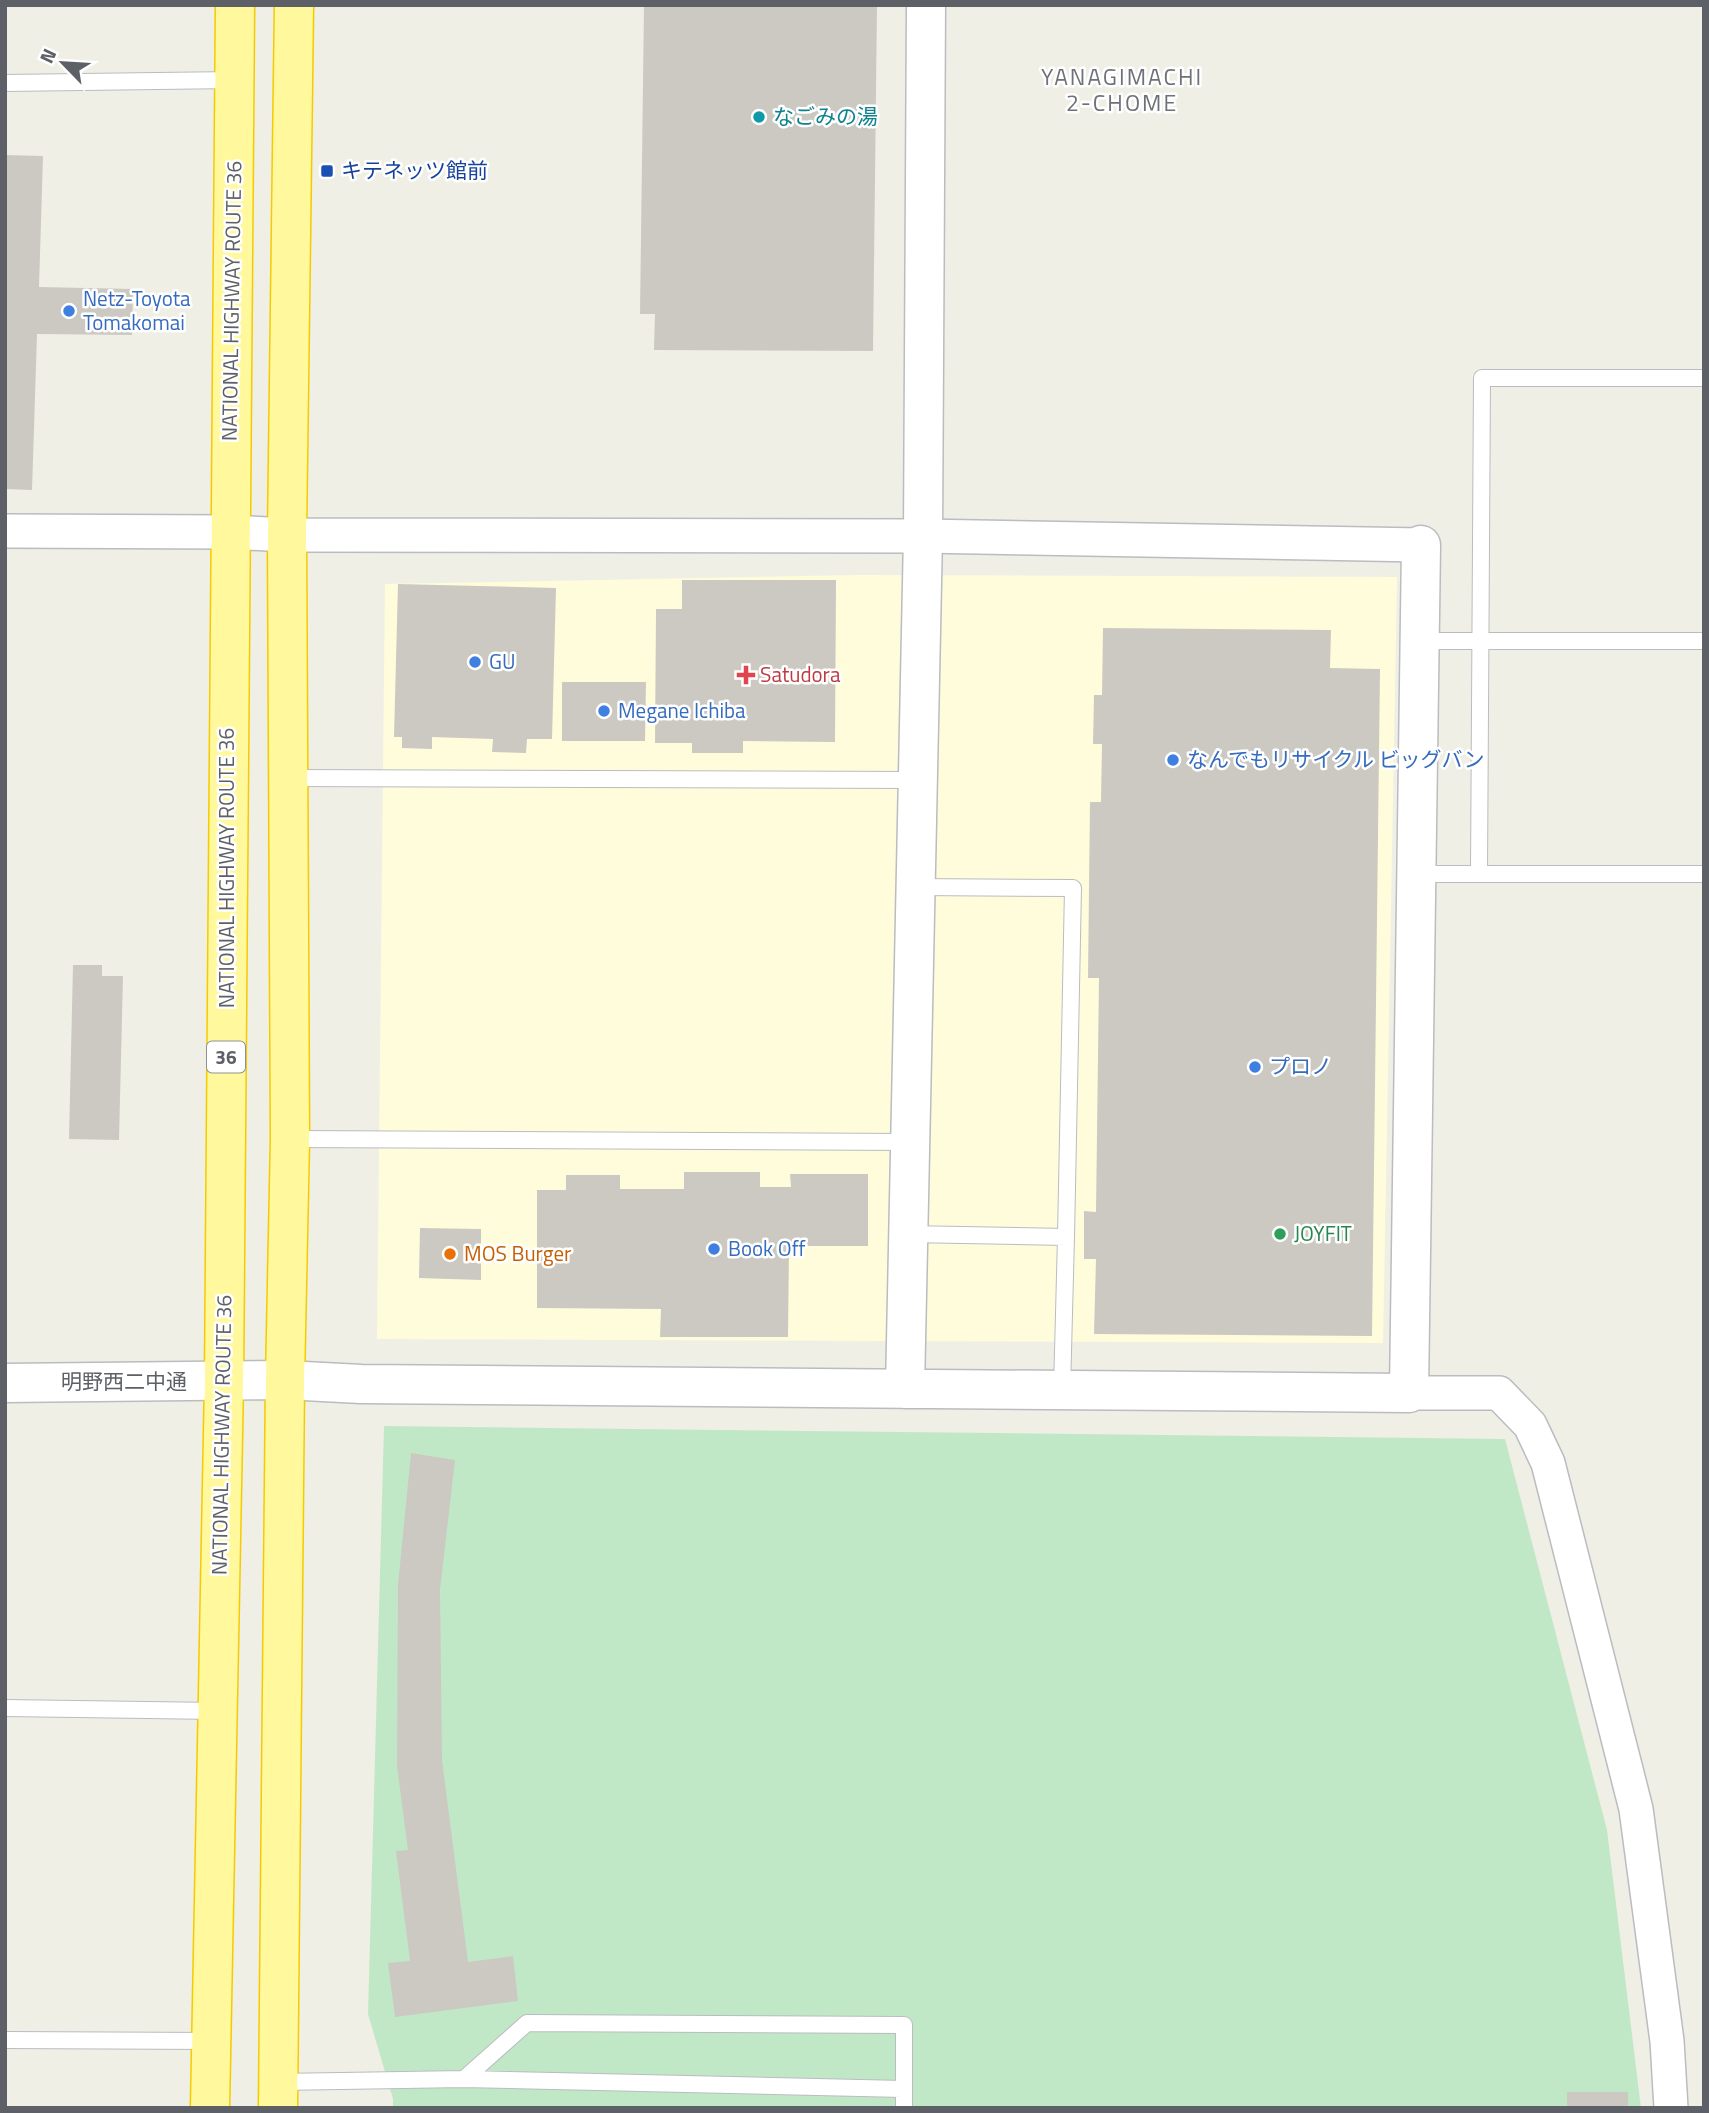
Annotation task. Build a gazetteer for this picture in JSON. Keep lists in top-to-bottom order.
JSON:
{
  "streets": {
    "highway": ["NATIONAL HIGHWAY ROUTE 36", "36"],
    "street": ["明野西二中通"]
  },
  "crossings": [
    ["NATIONAL HIGHWAY ROUTE 36", "明野西二中通"]
  ],
  "districts": ["YANAGIMACHI 2-CHOME"],
  "places": {
    "other": [
      "なごみの湯",
      "Netz-Toyota Tomakomai",
      "GU",
      "Megane Ichiba",
      "なんでもリサイクル ビッグバン",
      "プロノ",
      "JOYFIT",
      "Book Off",
      "MOS Burger"
    ],
    "transit": ["キテネッツ館前"],
    "health": ["Satudora"]
  },
  "north": "top left"
}
